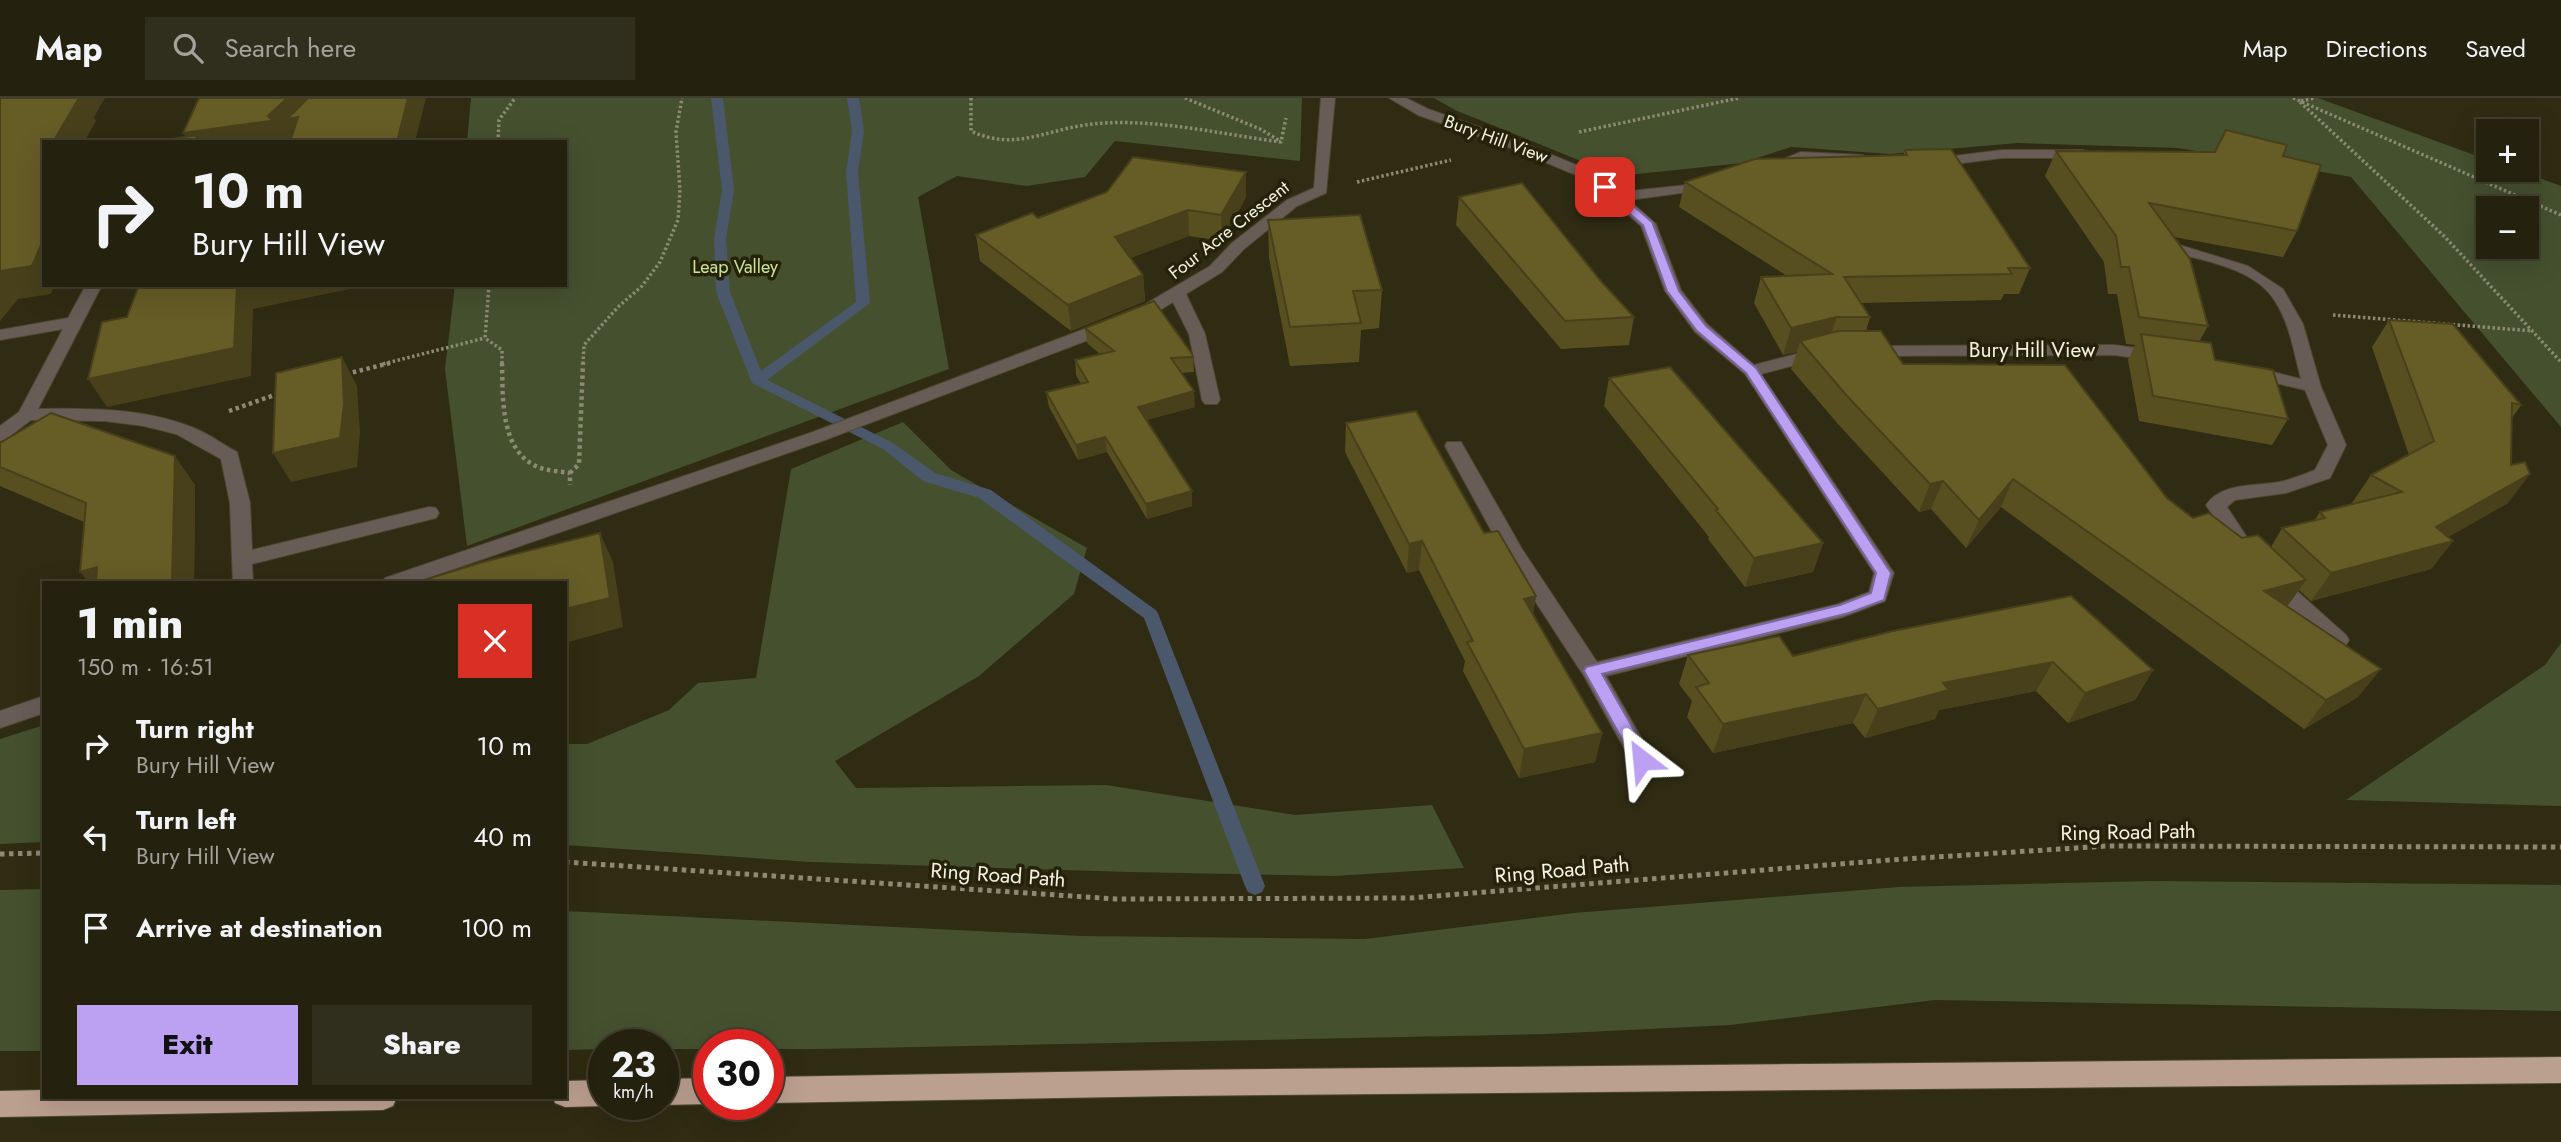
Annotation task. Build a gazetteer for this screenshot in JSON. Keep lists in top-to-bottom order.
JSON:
{
  "streets": {
    "street": ["Bury Hill View", "Four Acre Crescent"],
    "path": ["Ring Road Path"]
  },
  "parks": ["Leap Valley"],
  "page": {
    "header": "Map",
    "search": "Search here",
    "nav": ["Map", "Directions", "Saved"],
    "map_buttons": ["+", "−"],
    "turn": ["10 m", "Bury Hill View"],
    "heading": ["1 min", "150 m · 16:51"],
    "list": [
      {
        "name": "Turn right",
        "note": "Bury Hill View",
        "value": "10 m"
      },
      {
        "name": "Turn left",
        "note": "Bury Hill View",
        "value": "40 m"
      },
      {
        "name": "Arrive at destination",
        "value": "100 m"
      }
    ],
    "buttons": ["Exit", "Share"],
    "speed": "23 km/h",
    "limit": "30"
  }
}
